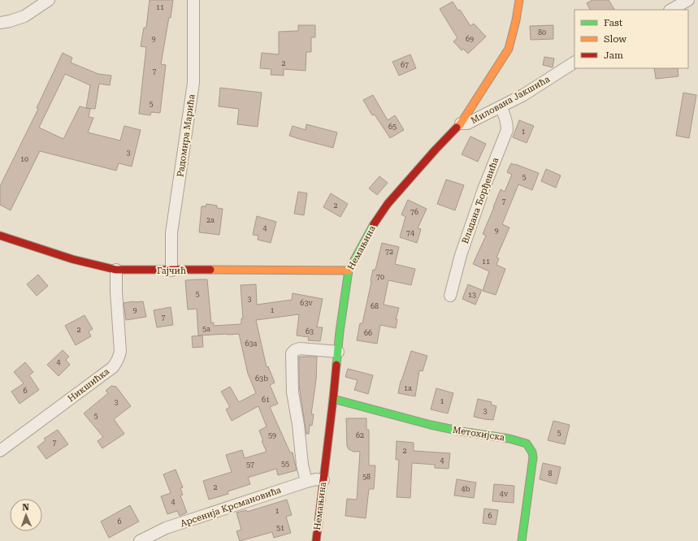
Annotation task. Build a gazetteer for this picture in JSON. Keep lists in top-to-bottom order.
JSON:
{
  "streets": {
    "street": [
      "Милована Јакшића",
      "Радомира Марића",
      "Владана Ђорђевића",
      "Немањина",
      "Гајчић",
      "Никшићка",
      "Метохијска",
      "Арсенија Крсмановића"
    ]
  },
  "crossings": [
    ["Милована Јакшића", "Владана Ђорђевића"],
    ["Милована Јакшића", "Немањина"],
    ["Радомира Марића", "Гајчић"],
    ["Немањина", "Гајчић"],
    ["Немањина", "Метохијска"],
    ["Немањина", "Арсенија Крсмановића"],
    ["Гајчић", "Никшићка"]
  ],
  "house_numbers": [
    "11",
    "80",
    "9",
    "69",
    "2",
    "67",
    "7",
    "5",
    "65",
    "1",
    "3",
    "10",
    "5",
    "7",
    "2",
    "76",
    "2a",
    "4",
    "9",
    "74",
    "72",
    "11",
    "70",
    "5",
    "13",
    "3",
    "63v",
    "68",
    "9",
    "1",
    "7",
    "5a",
    "2",
    "63",
    "66",
    "63a",
    "4",
    "63b",
    "1a",
    "6",
    "61",
    "1",
    "3",
    "3",
    "5",
    "5",
    "59",
    "62",
    "7",
    "2",
    "4",
    "55",
    "57",
    "8",
    "58",
    "2",
    "4b",
    "4v",
    "4",
    "1",
    "6",
    "6",
    "51"
  ],
  "legend": ["Fast", "Slow", "Jam"],
  "north": "top"
}
